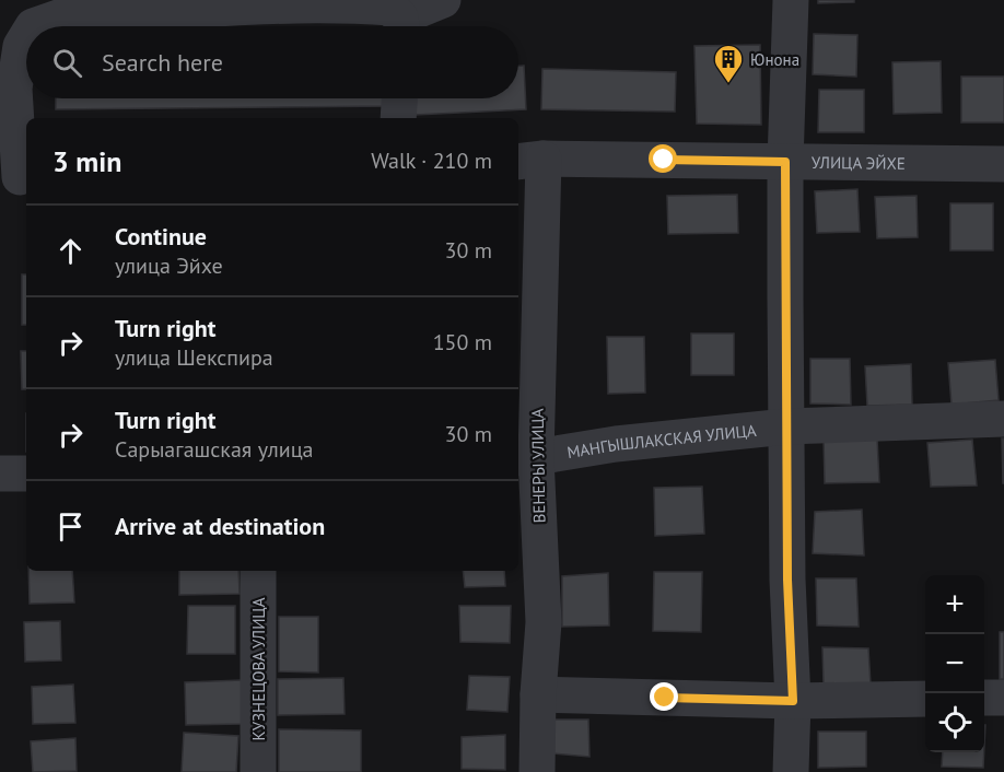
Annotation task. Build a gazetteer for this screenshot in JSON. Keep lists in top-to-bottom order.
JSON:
{
  "streets": {
    "street": [
      "УЛИЦА ЭЙХЕ",
      "МАНГЫШЛАКСКАЯ УЛИЦА",
      "ВЕНЕРЫ УЛИЦА",
      "КУЗНЕЦОВА УЛИЦА"
    ]
  },
  "crossings": [
    ["УЛИЦА ЭЙХЕ", "ВЕНЕРЫ УЛИЦА"],
    ["МАНГЫШЛАКСКАЯ УЛИЦА", "ВЕНЕРЫ УЛИЦА"]
  ],
  "places": {
    "building": ["Юнона"]
  },
  "page": {
    "search": "Search here",
    "heading": ["3 min", "Walk · 210 m"],
    "list": [
      ["Continue", "улица Эйхе", "30 m"],
      ["Turn right", "улица Шекспира", "150 m"],
      ["Turn right", "Сарыагашская улица", "30 m"],
      "Arrive at destination"
    ],
    "map_buttons": ["+", "−"]
  }
}
